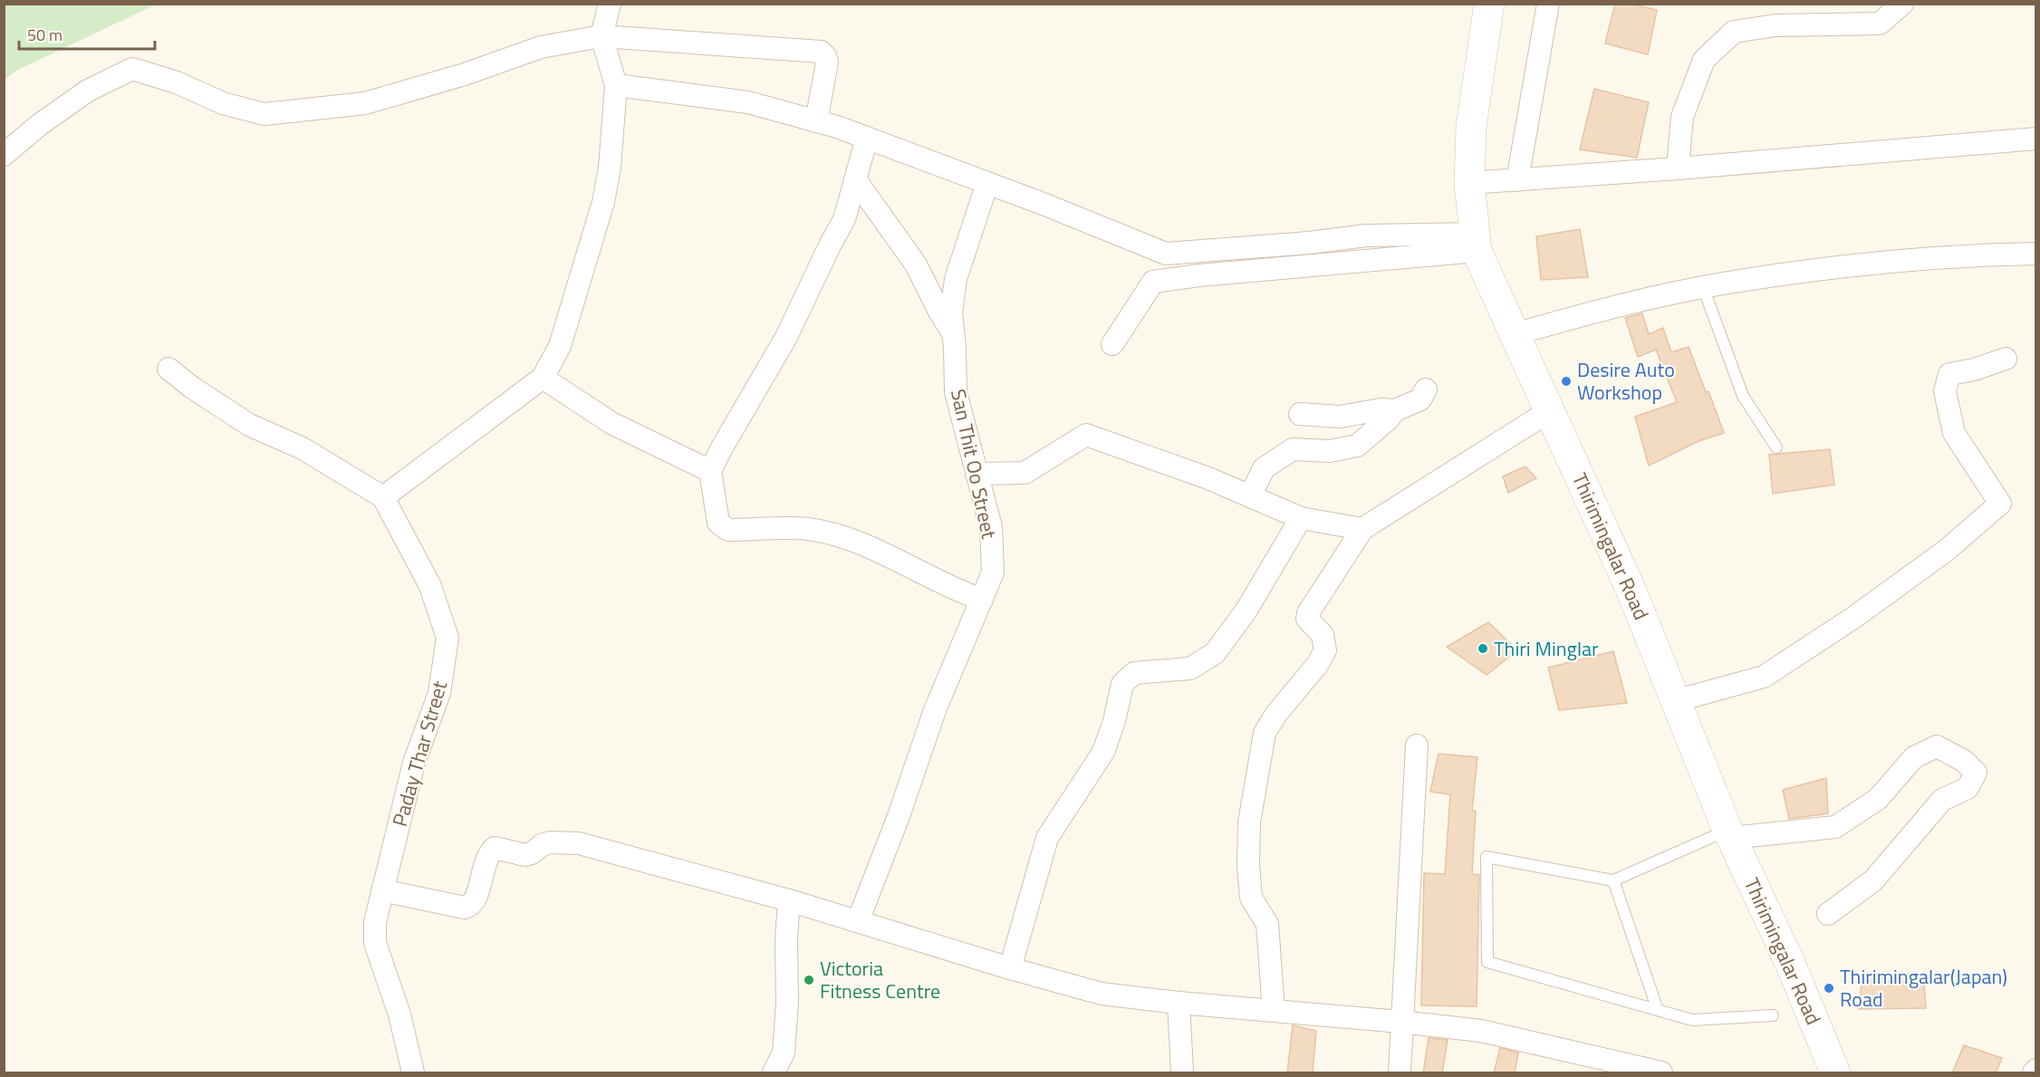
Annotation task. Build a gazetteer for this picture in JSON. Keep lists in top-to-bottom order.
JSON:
{
  "streets": {
    "street": ["San Thit Oo Street", "Thirimingalar Road", "Paday Thar Street"]
  },
  "places": [
    "Desire Auto Workshop",
    "Thiri Minglar",
    "Victoria Fitness Centre",
    "Thirimingalar(Japan) Road"
  ],
  "scale_bar": "50 m"
}
